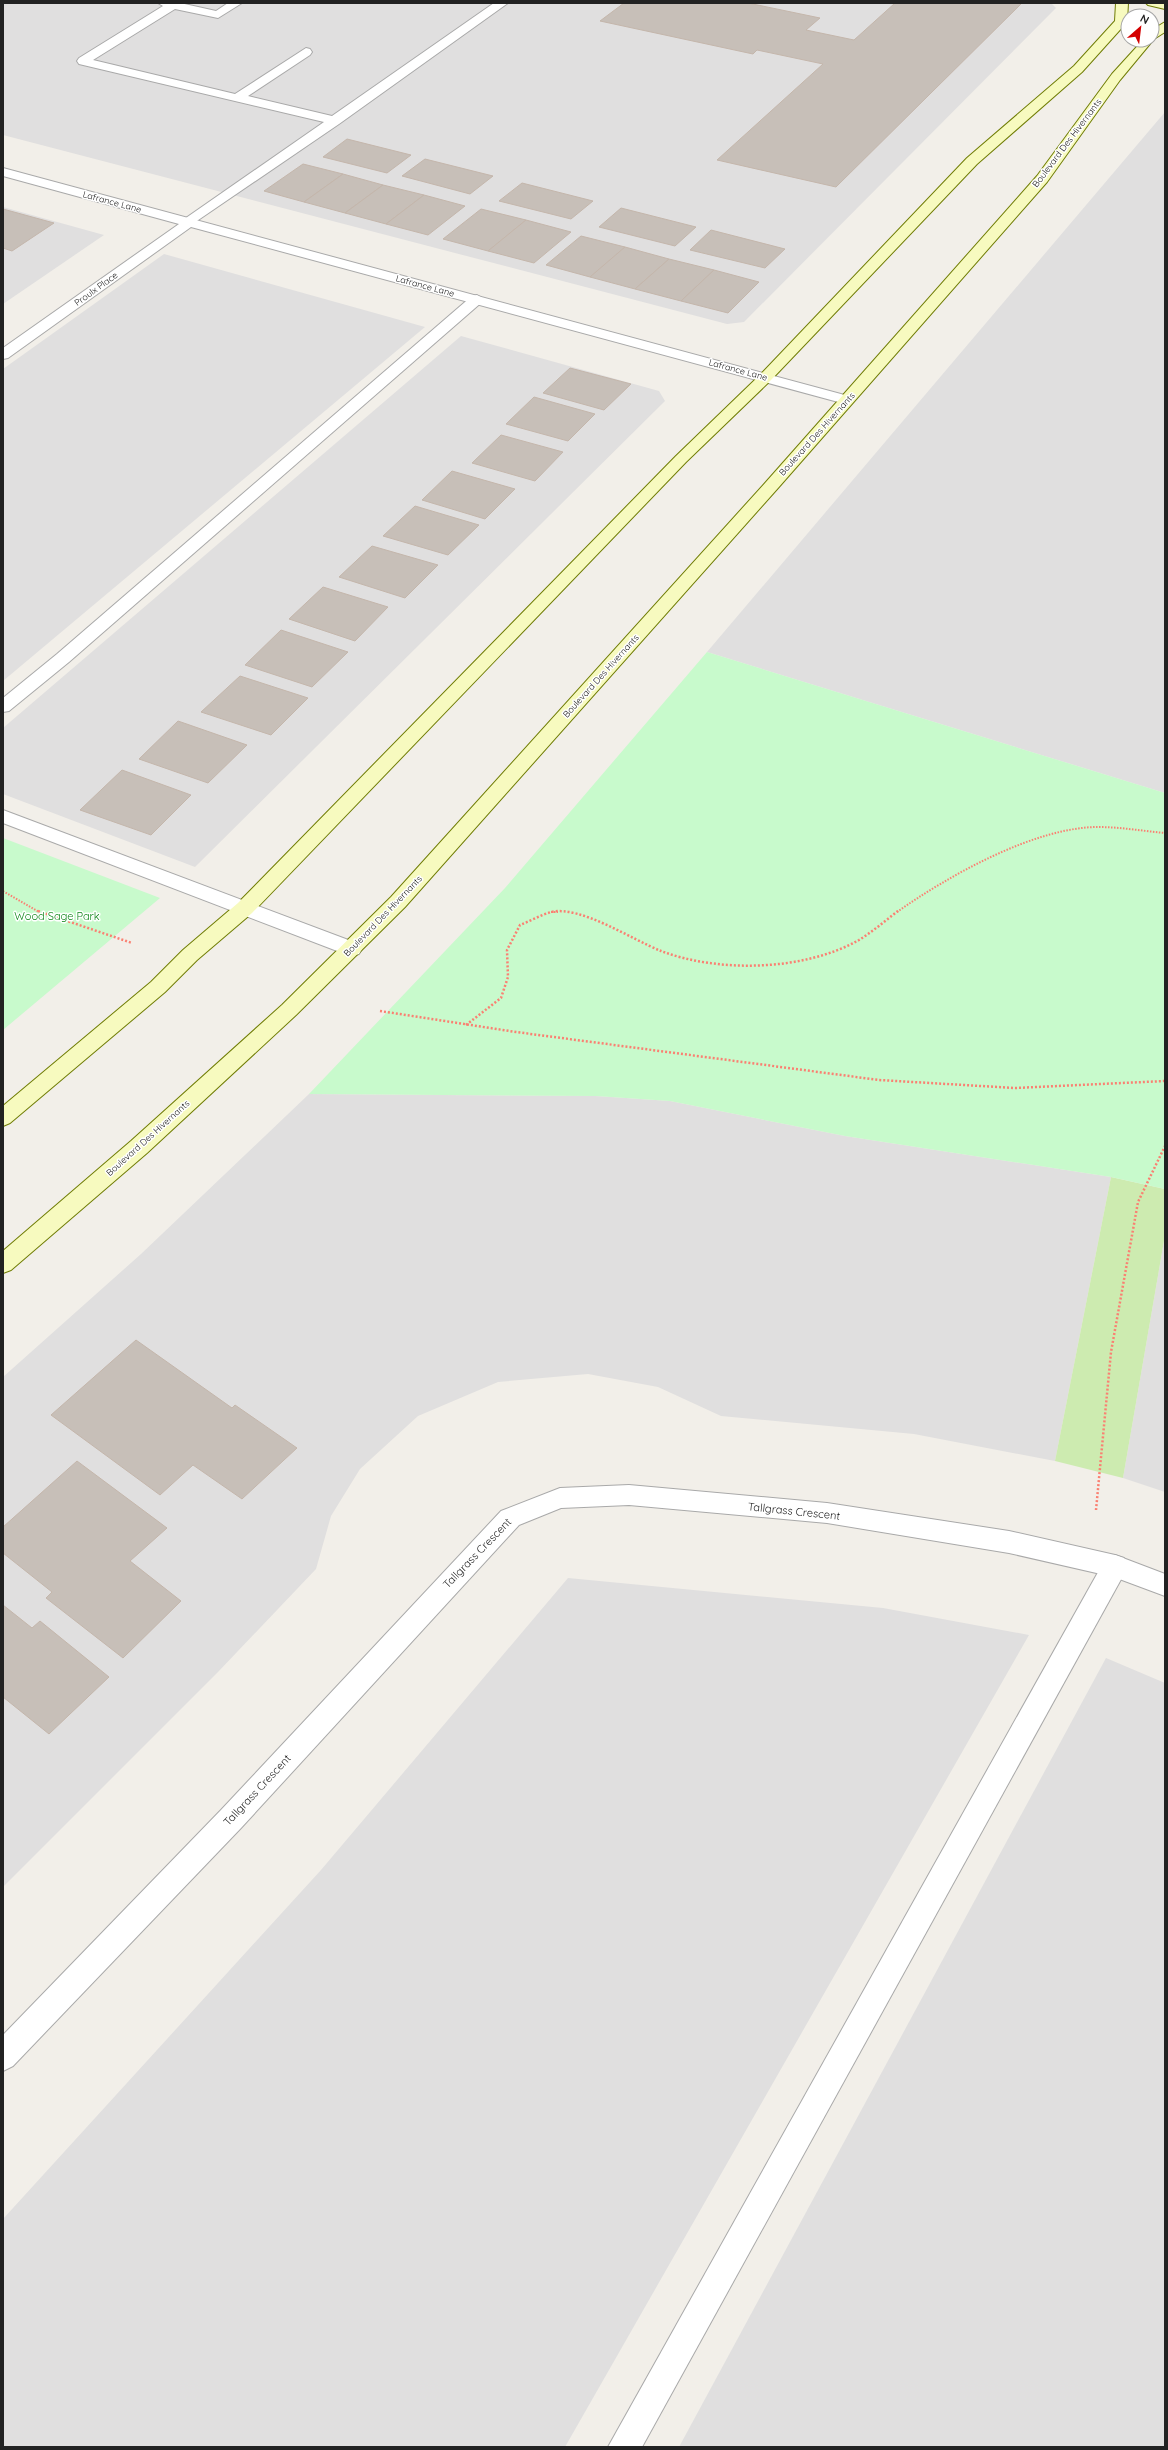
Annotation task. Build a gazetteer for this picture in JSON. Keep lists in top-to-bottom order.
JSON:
{
  "streets": {
    "street": [
      "Boulevard Des Hivernants",
      "Lafrance Lane",
      "Proulx Place",
      "Tallgrass Crescent"
    ]
  },
  "crossings": [
    ["Boulevard Des Hivernants", "Lafrance Lane"],
    ["Lafrance Lane", "Proulx Place"]
  ],
  "parks": ["Wood Sage Park"],
  "north": "top right"
}
